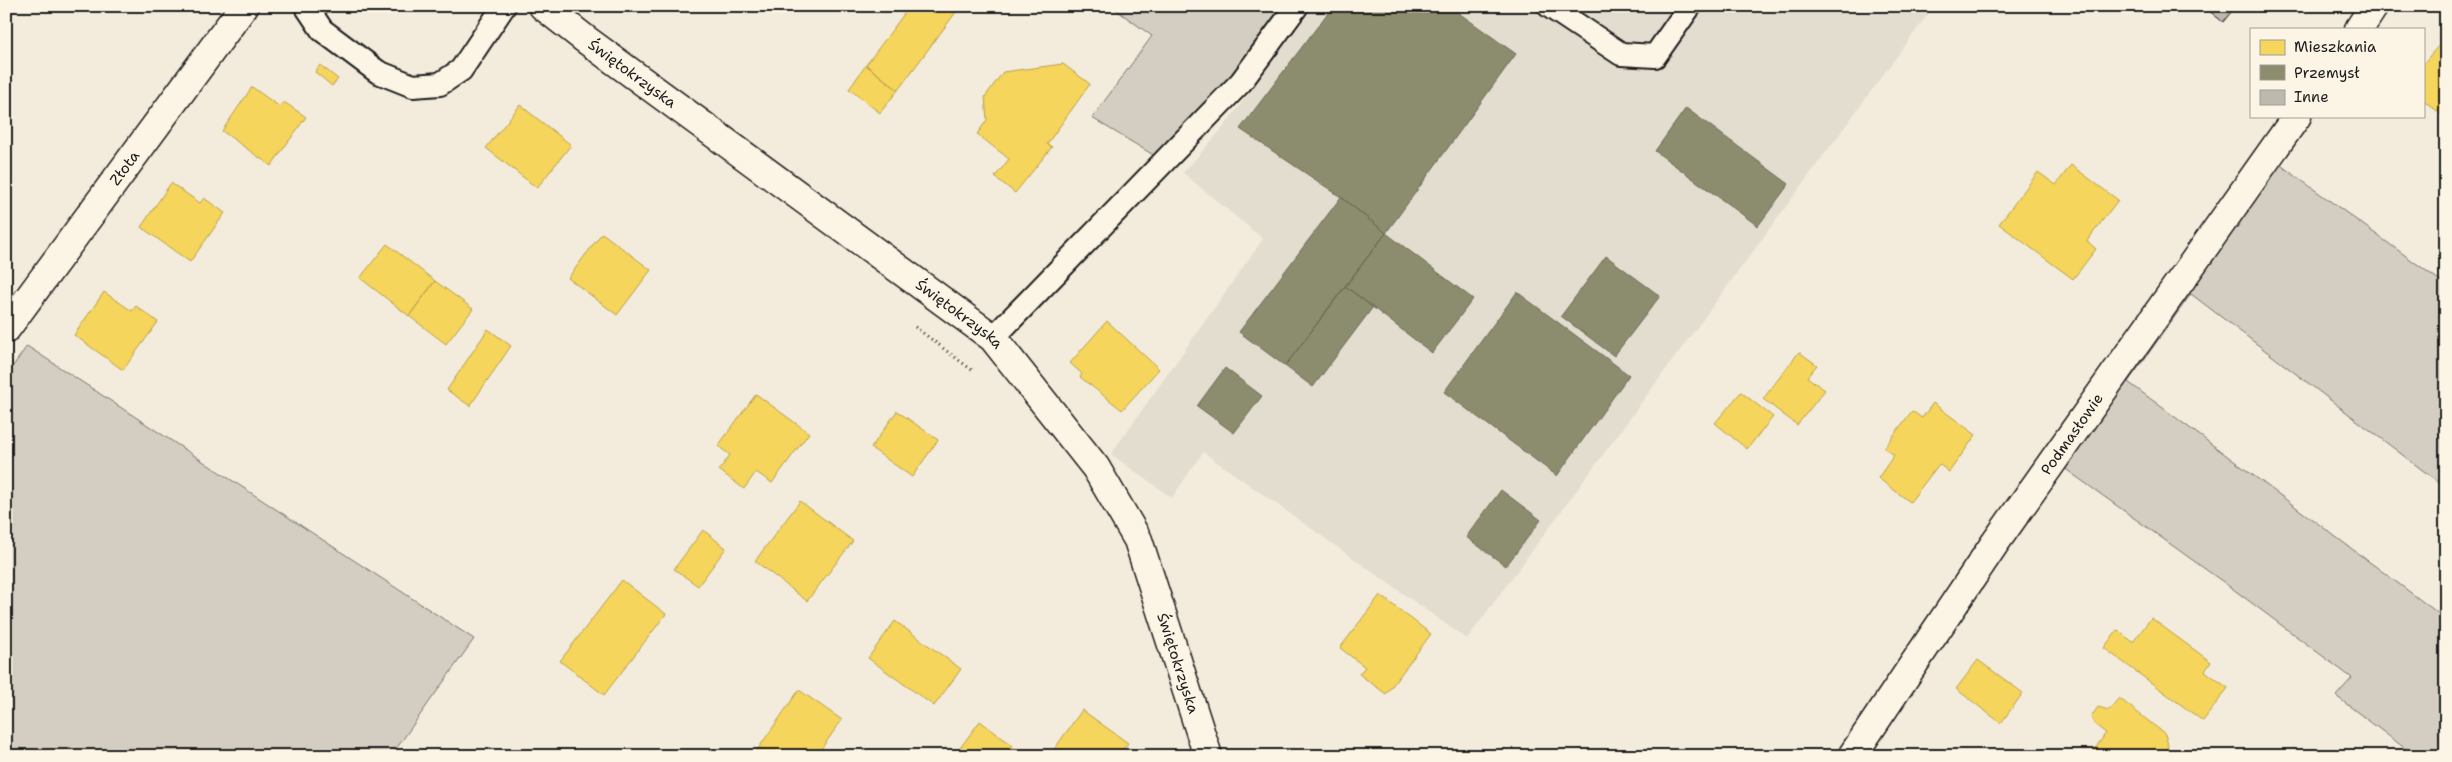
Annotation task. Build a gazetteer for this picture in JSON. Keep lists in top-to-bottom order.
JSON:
{
  "streets": {
    "street": ["Świętokrzyska", "Złota", "Podmasłowie"]
  },
  "legend": ["Mieszkania", "Przemysł", "Inne"]
}
